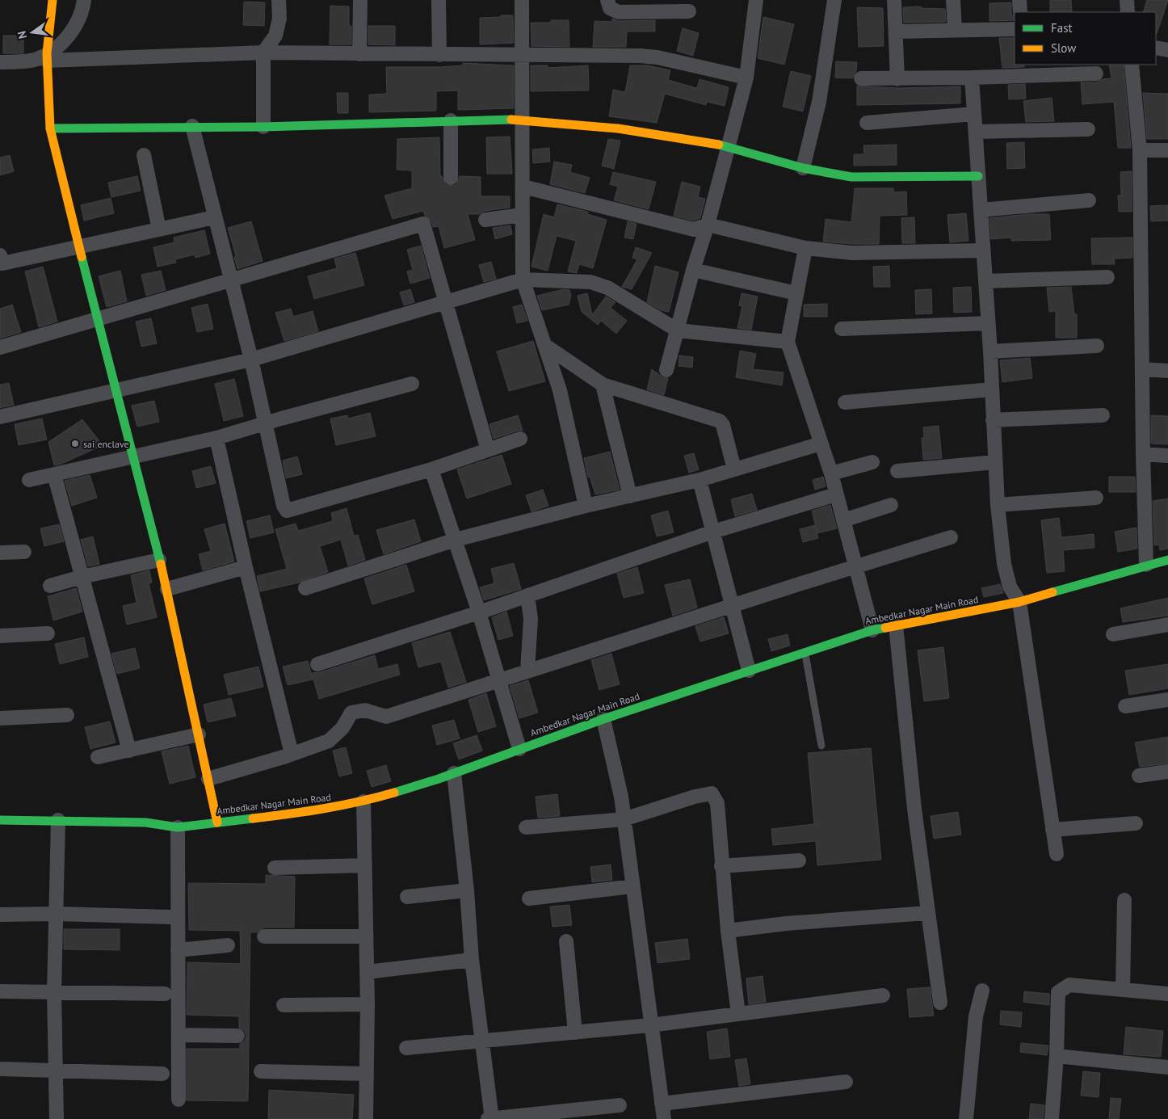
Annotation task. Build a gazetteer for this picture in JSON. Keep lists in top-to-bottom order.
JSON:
{
  "streets": {
    "street": ["Ambedkar Nagar Main Road"]
  },
  "places": ["sai enclave"],
  "legend": ["Fast", "Slow"],
  "north": "left"
}
